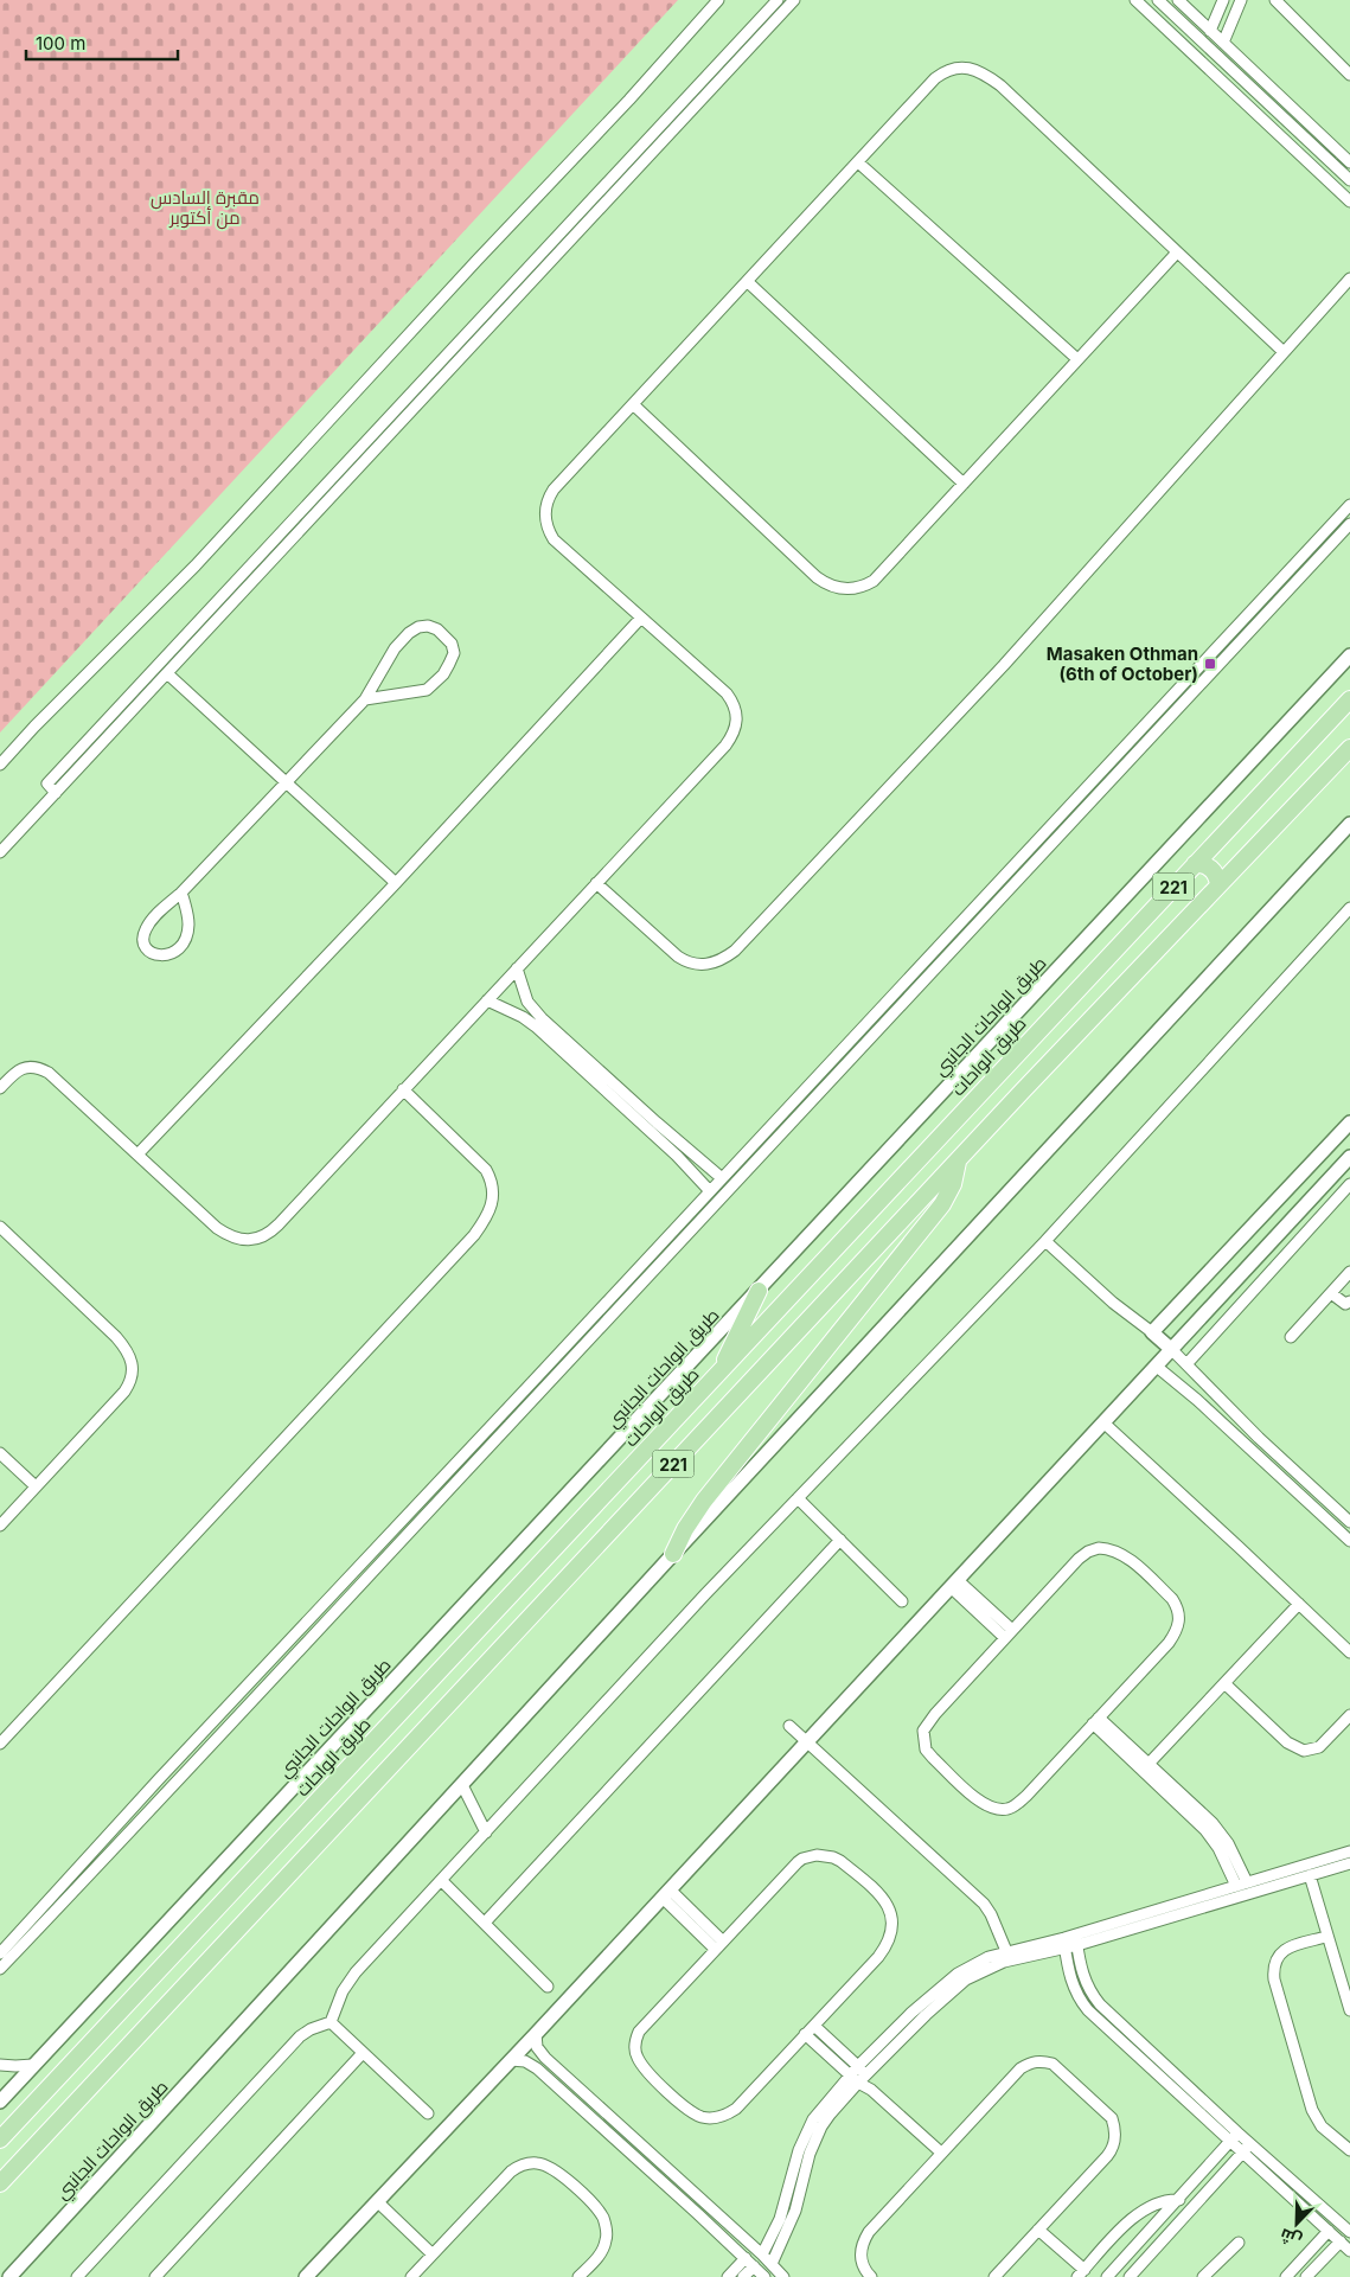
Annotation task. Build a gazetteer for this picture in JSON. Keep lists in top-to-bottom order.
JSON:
{
  "streets": {
    "highway": ["221", "طريق الواحات"],
    "street": ["طريق الواحات الجانبي"]
  },
  "parks": ["مقبرة السادس من أكتوبر"],
  "places": {
    "transit": ["Masaken Othman (6th of October)"]
  },
  "scale_bar": "100 m",
  "north": "bottom left"
}
